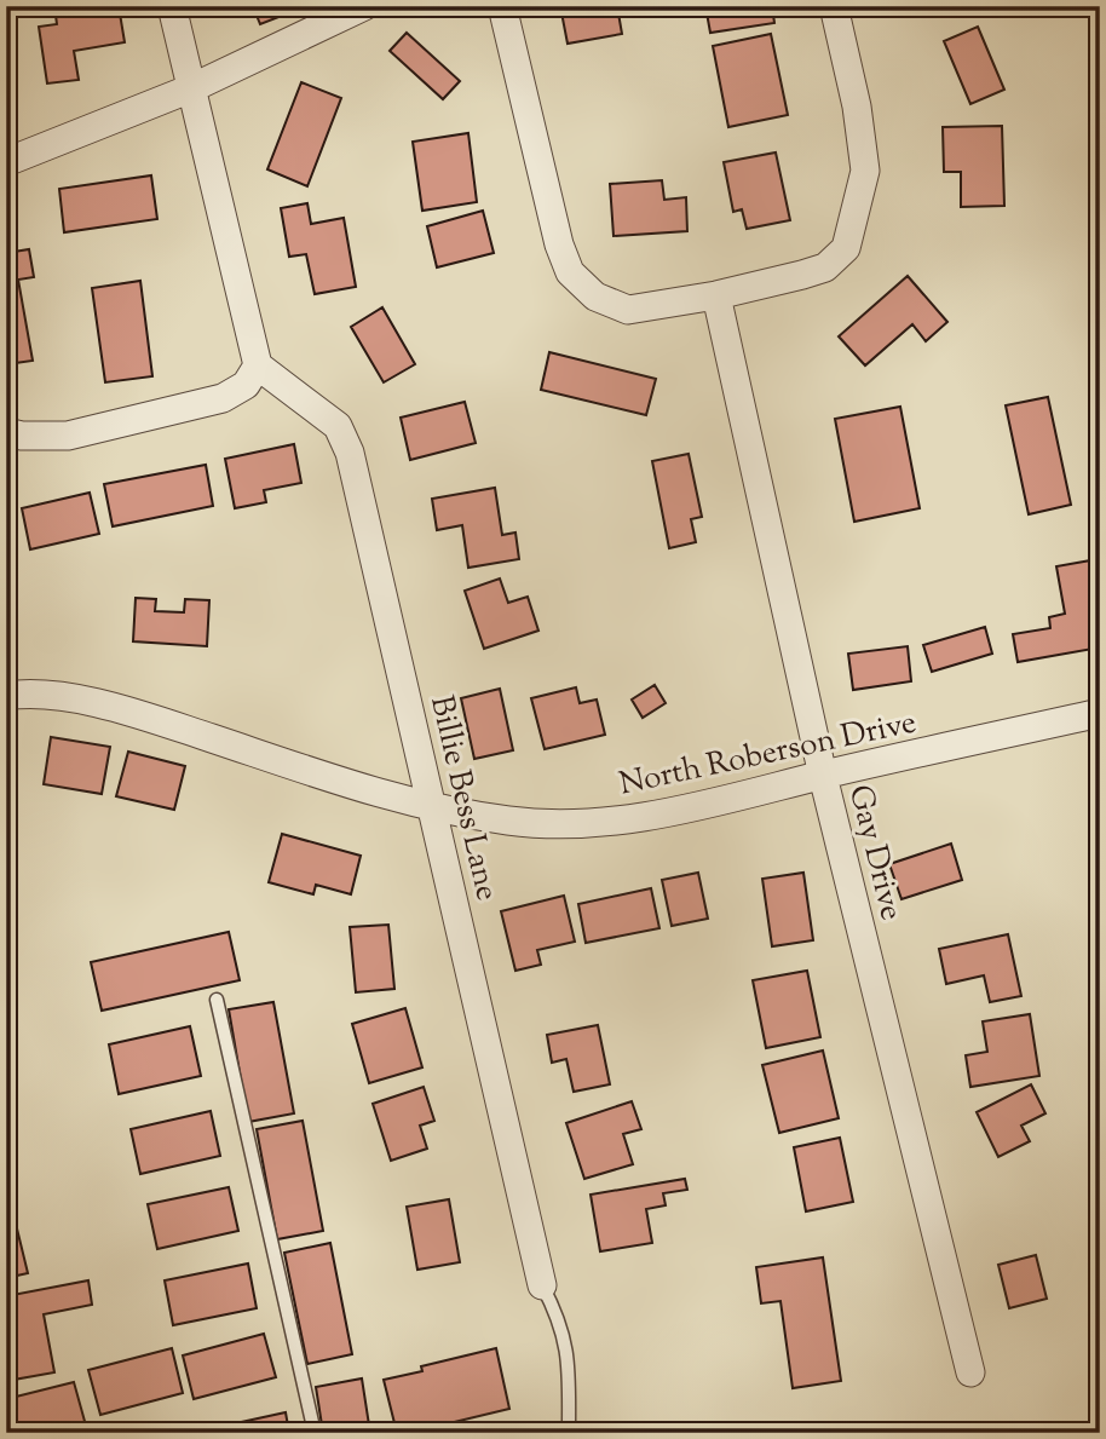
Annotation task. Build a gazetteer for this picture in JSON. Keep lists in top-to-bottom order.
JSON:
{
  "streets": {
    "street": ["North Roberson Drive", "Billie Bess Lane", "Gay Drive"]
  },
  "crossings": [
    ["North Roberson Drive", "Billie Bess Lane"],
    ["North Roberson Drive", "Gay Drive"]
  ]
}
